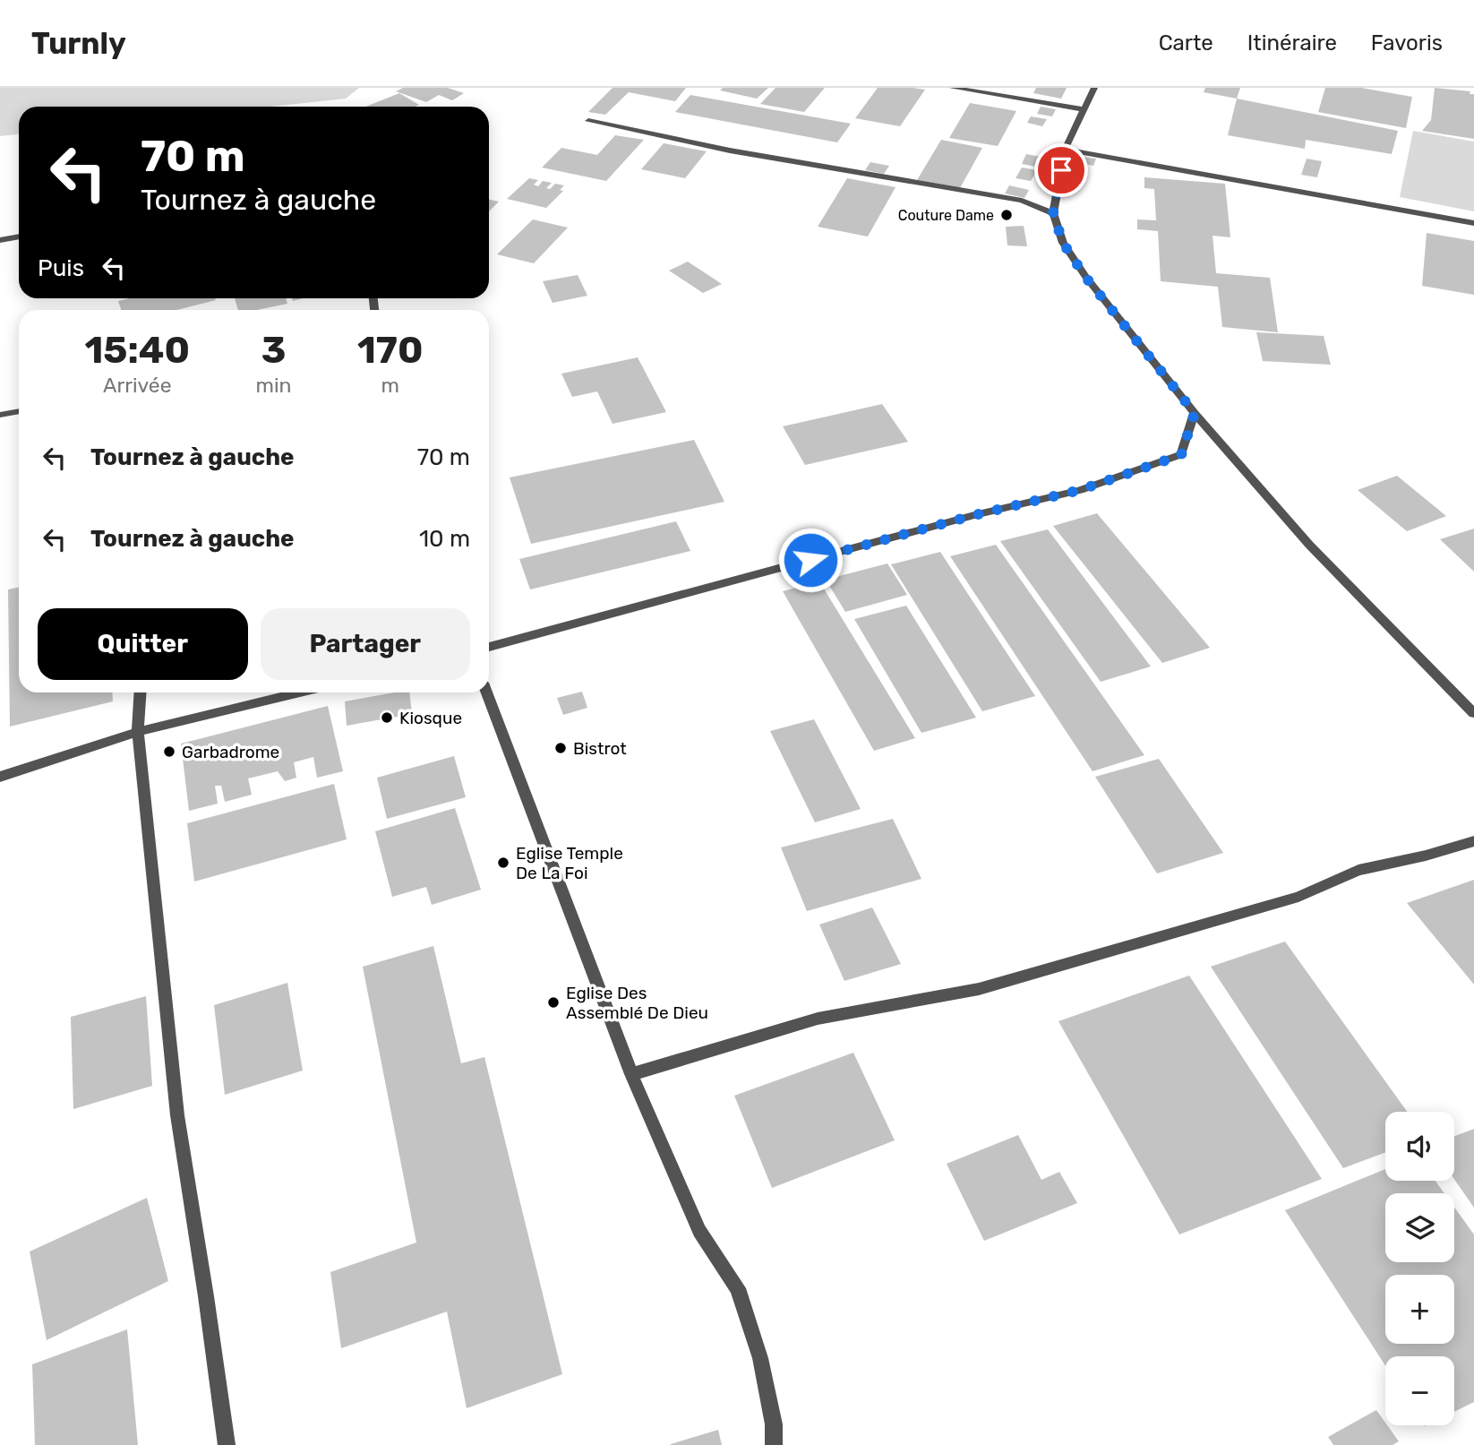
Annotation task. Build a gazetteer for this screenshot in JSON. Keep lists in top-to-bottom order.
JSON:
{
  "places": [
    "Couture Dame",
    "Kiosque",
    "Bistrot",
    "Garbadrome",
    "Eglise Temple De La Foi",
    "Eglise Des Assemblé De Dieu"
  ],
  "page": {
    "header": "Turnly",
    "nav": ["Carte", "Itinéraire", "Favoris"],
    "turn": ["70 m", "Tournez à gauche"],
    "then": "Puis",
    "eta": [
      "15:40",
      "Arrivée",
      "3",
      "min",
      "170",
      "m"
    ],
    "list": [
      {
        "name": "Tournez à gauche",
        "value": "70 m"
      },
      {
        "name": "Tournez à gauche",
        "value": "10 m"
      }
    ],
    "buttons": ["Quitter", "Partager"],
    "map_buttons": ["+", "−"]
  }
}
